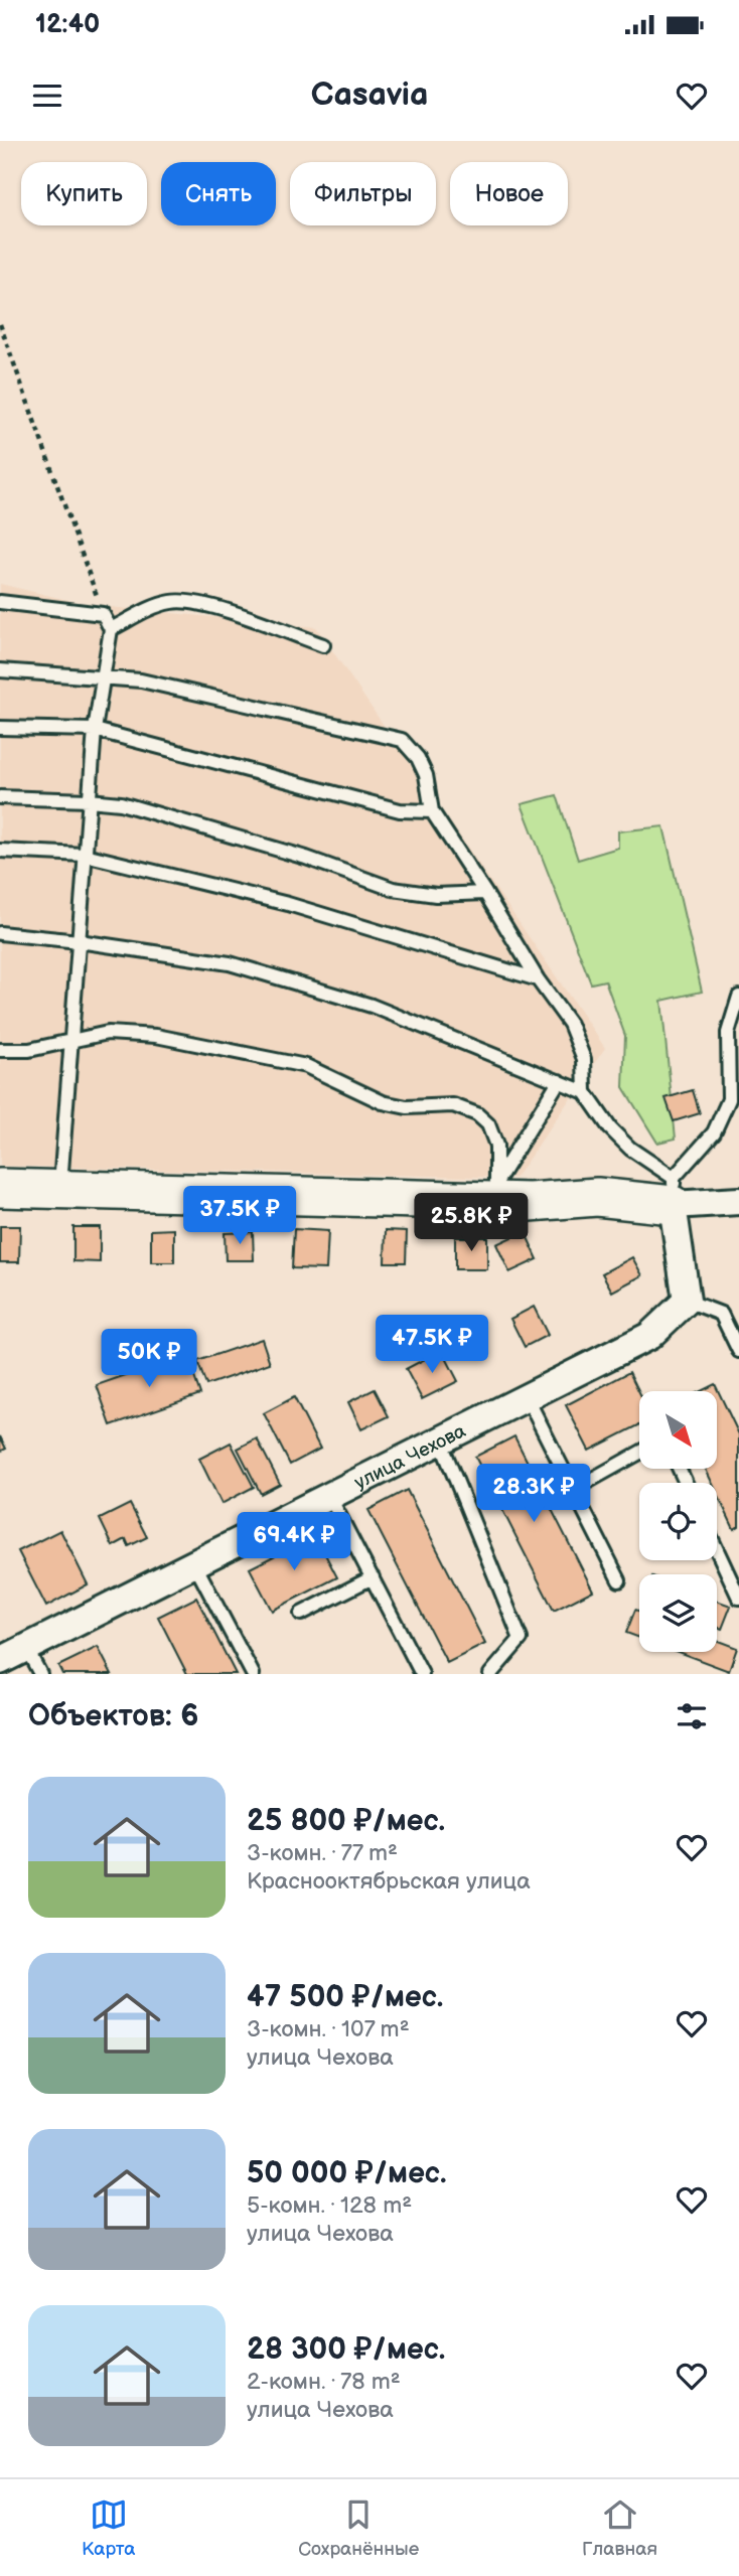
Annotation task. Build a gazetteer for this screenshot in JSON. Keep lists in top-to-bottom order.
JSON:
{
  "streets": {
    "street": ["улица Чехова"]
  },
  "north": "bottom right",
  "page": {
    "status": "12:40",
    "header": "Casavia",
    "chip": [
      "Купить",
      "Снять",
      "Фильтры",
      "Новое"
    ],
    "price": [
      "37.5K ₽",
      "25.8K ₽",
      "47.5K ₽",
      "50K ₽",
      "28.3K ₽",
      "69.4K ₽"
    ],
    "heading": "Объектов: 6",
    "list": [
      {
        "name": "25 800 ₽/мес.",
        "note": "3-комн. · 77 m² · Краснооктябрьская улица"
      },
      {
        "name": "47 500 ₽/мес.",
        "note": "3-комн. · 107 m² · улица Чехова"
      },
      {
        "name": "50 000 ₽/мес.",
        "note": "5-комн. · 128 m² · улица Чехова"
      },
      {
        "name": "28 300 ₽/мес.",
        "note": "2-комн. · 78 m² · улица Чехова"
      }
    ],
    "tabs": ["Карта", "Сохранённые", "Главная"]
  }
}
